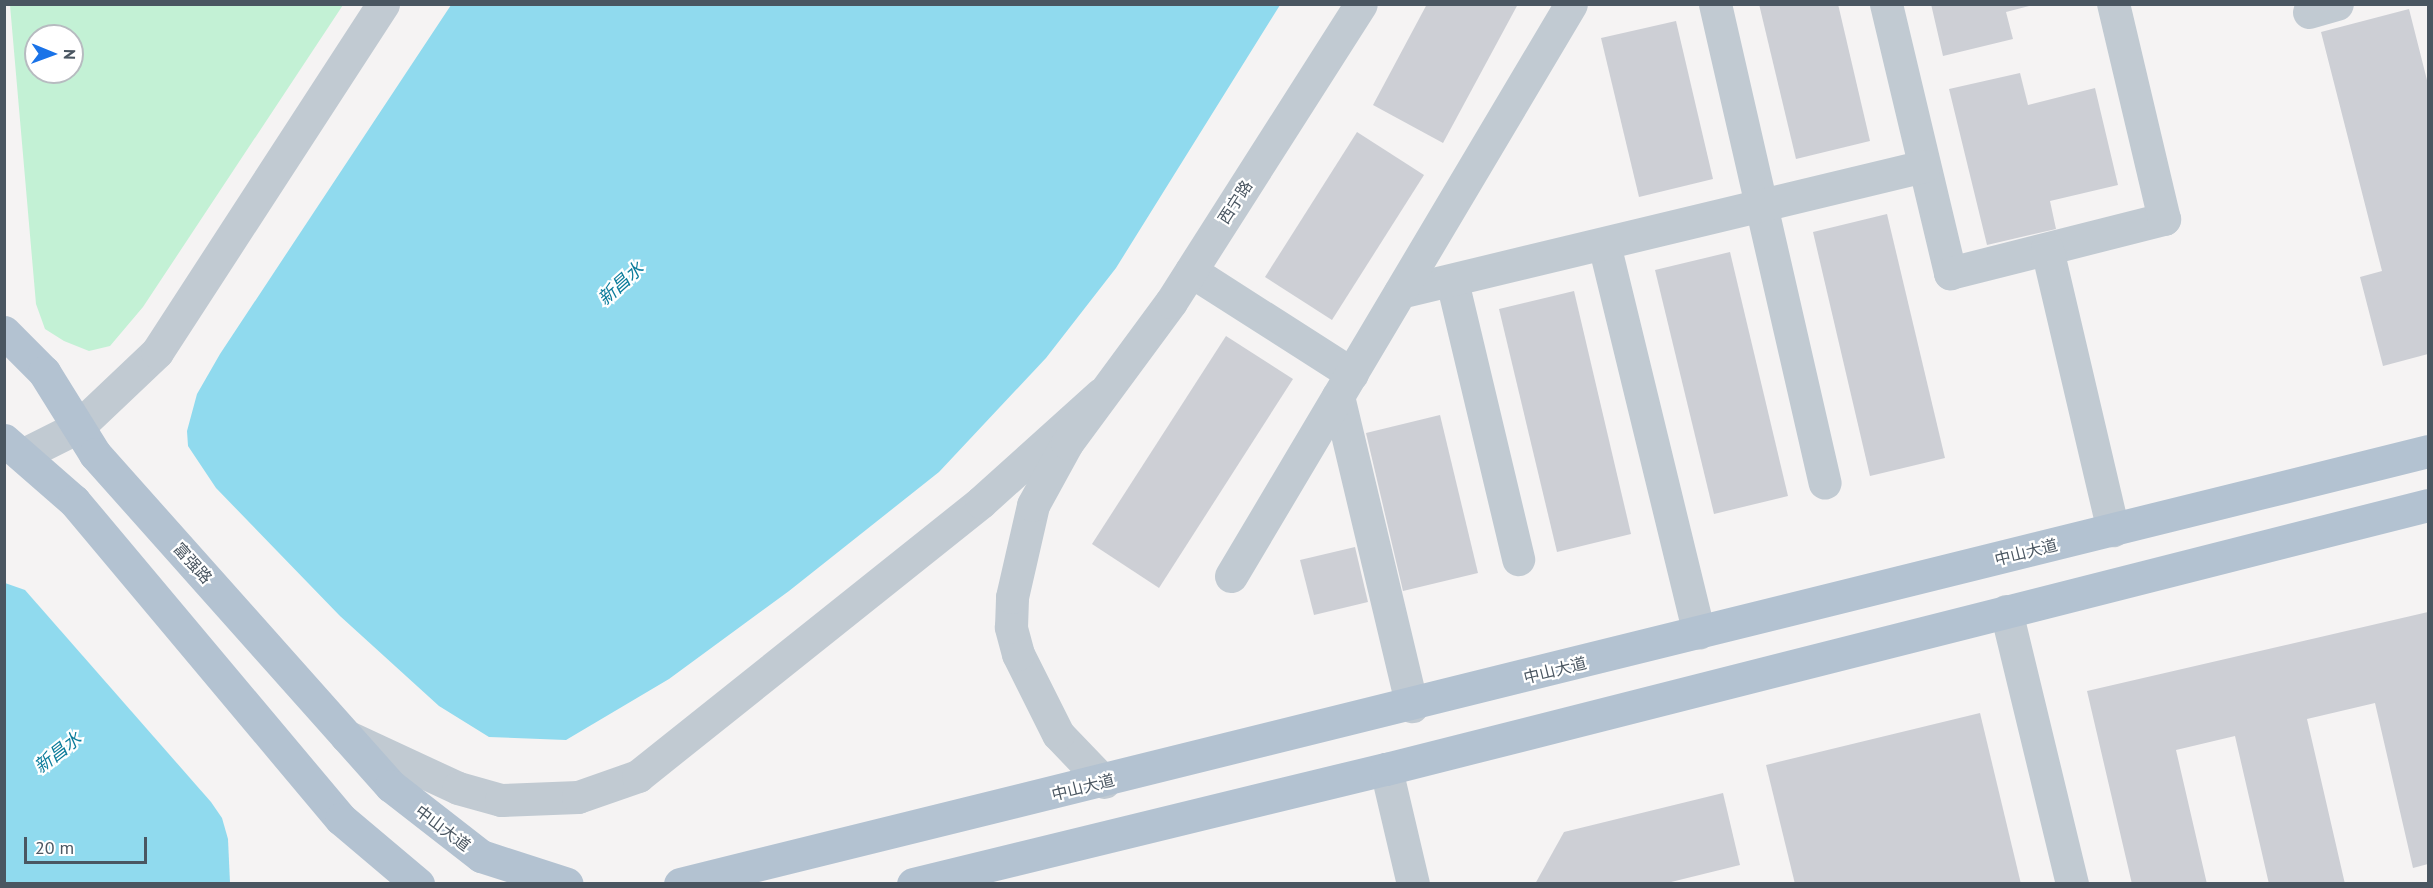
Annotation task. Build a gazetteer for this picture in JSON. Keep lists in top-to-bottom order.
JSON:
{
  "streets": {
    "main road": ["中山大道", "富强路"],
    "street": ["西宁路"]
  },
  "crossings": [
    ["中山大道", "富强路"]
  ],
  "water": ["新昌水"],
  "scale_bar": "20 m",
  "north": "right"
}
